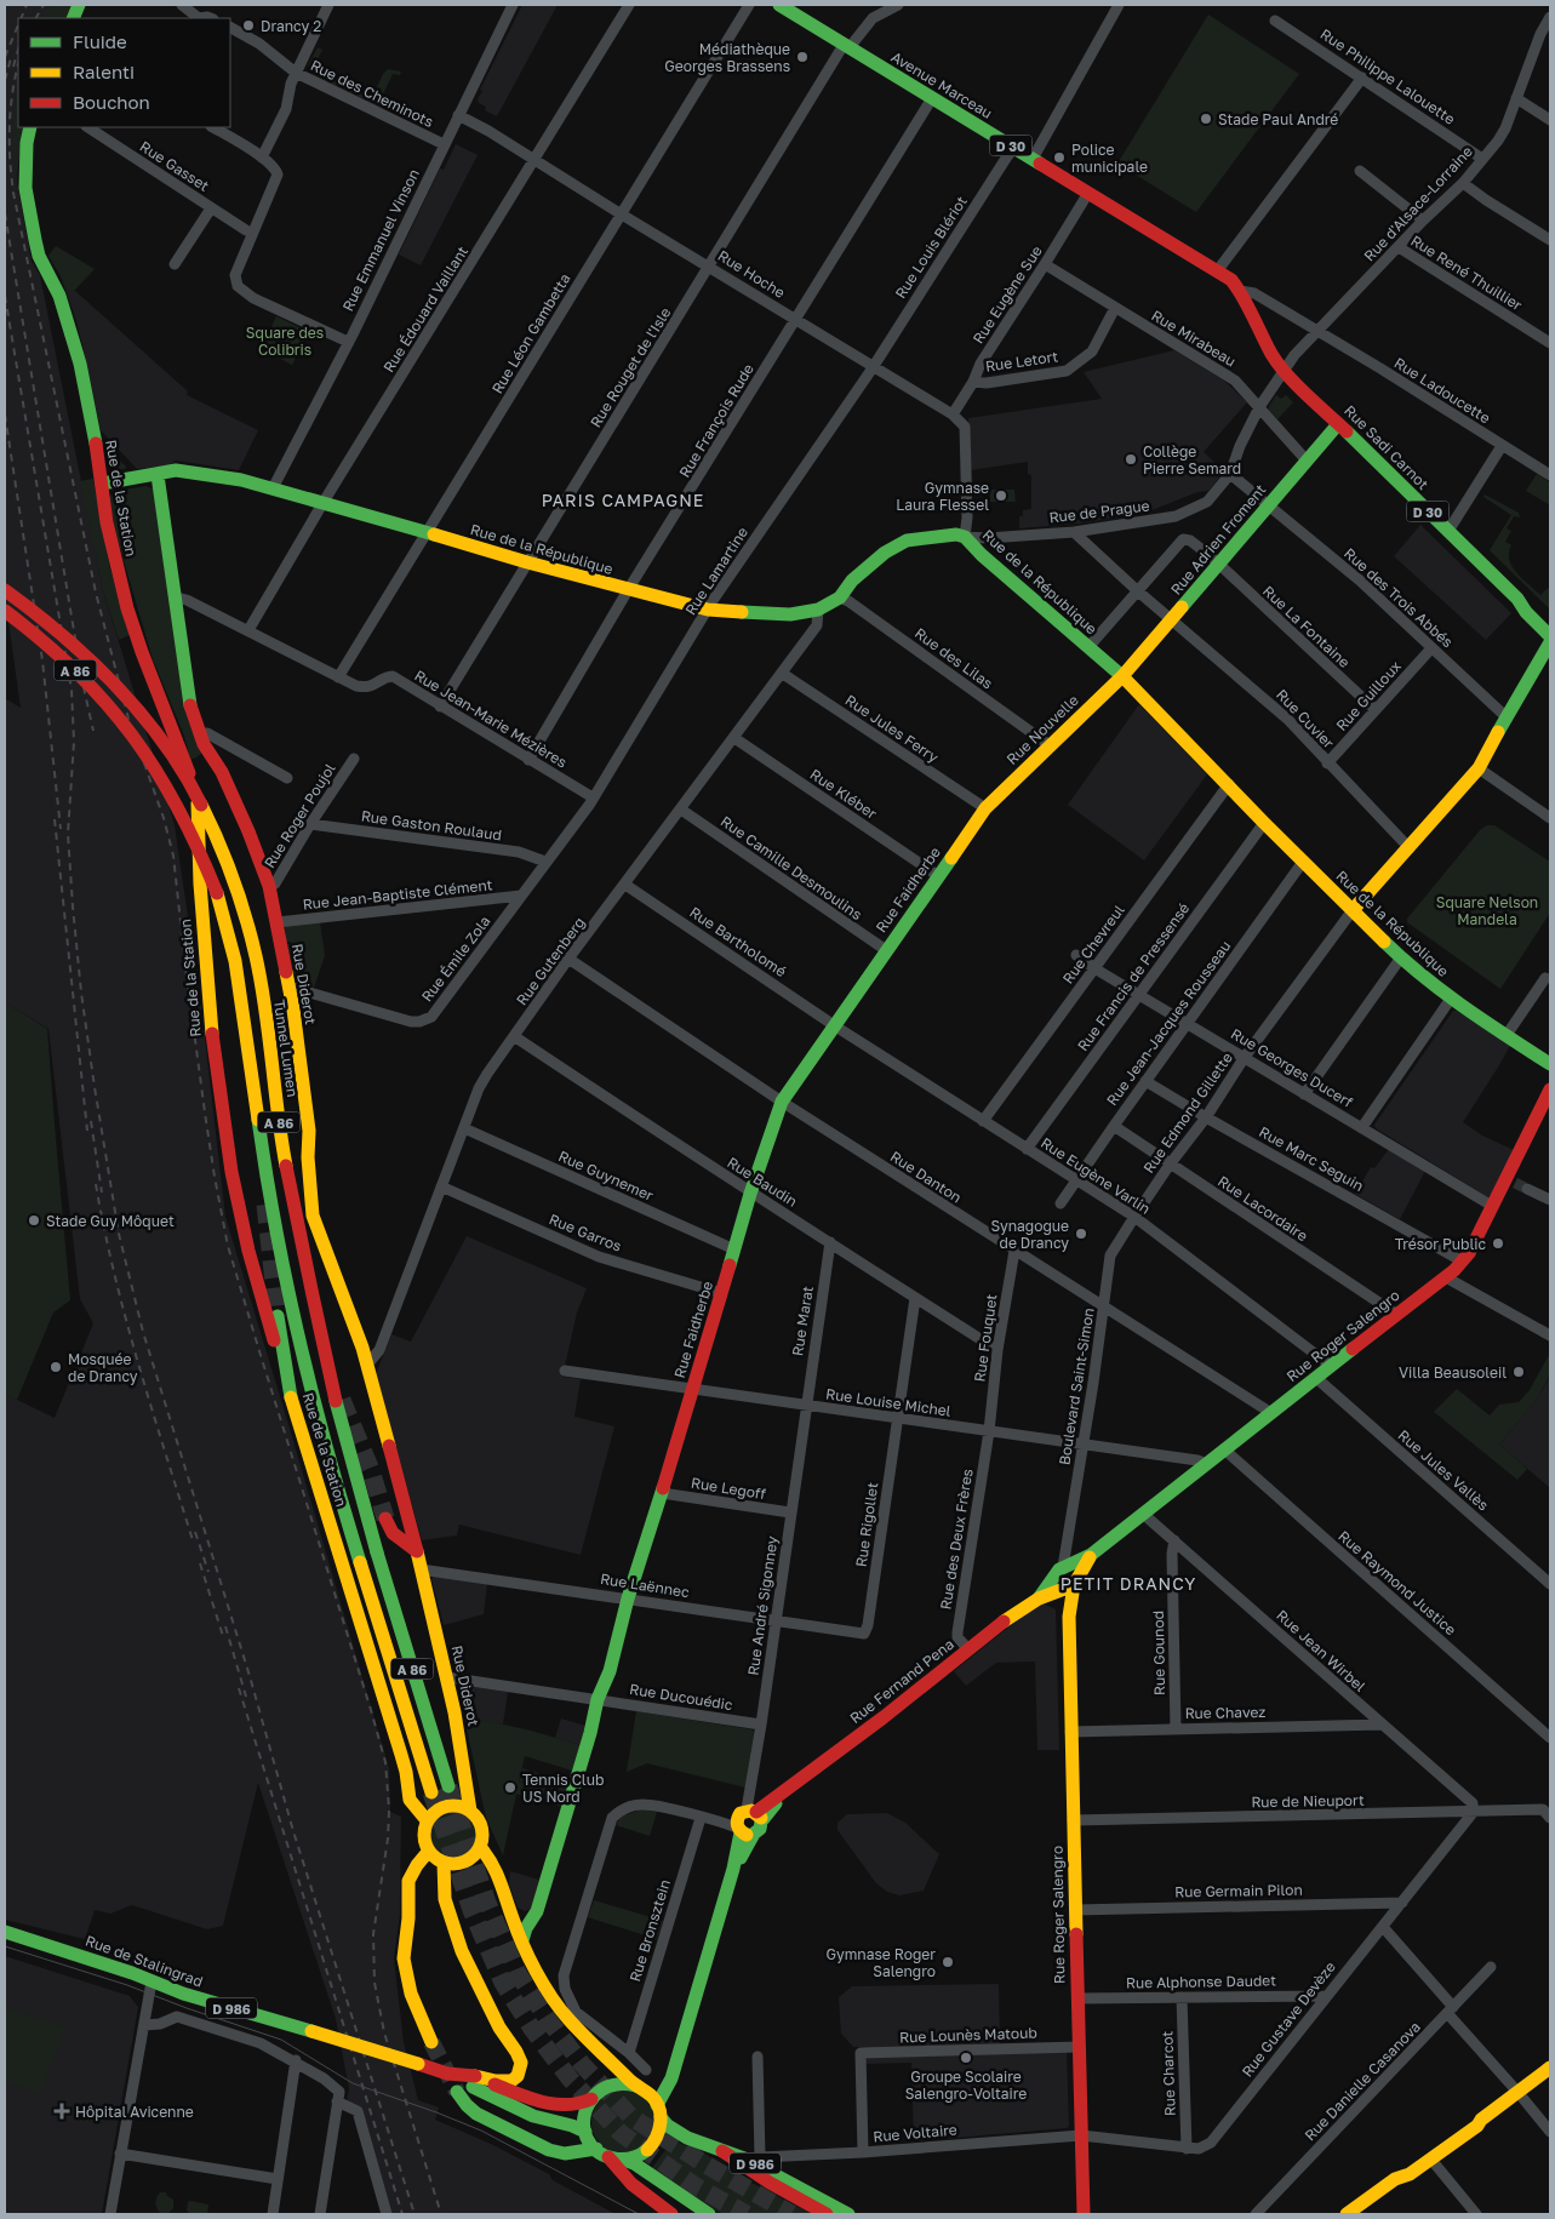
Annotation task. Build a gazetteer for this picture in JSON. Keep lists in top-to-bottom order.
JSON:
{
  "streets": {
    "main road": [
      "Avenue Marceau",
      "D 30",
      "Rue Sadi Carnot",
      "Rue de la Station",
      "Rue Adrien Froment",
      "Rue de la République",
      "A 86",
      "Rue Nouvelle",
      "Rue Faidherbe",
      "Rue Diderot",
      "Tunnel Lumen",
      "Rue Roger Salengro",
      "Rue Fernand Pena",
      "Rue de Stalingrad",
      "D 986"
    ],
    "street": [
      "Rue Philippe Lalouette",
      "Rue des Cheminots",
      "Rue Gasset",
      "Rue d'Alsace-Lorraine",
      "Rue Emmanuel Vinson",
      "Rue Louis Blériot",
      "Rue René Thuillier",
      "Rue Hoche",
      "Rue Eugène Sue",
      "Rue Édouard Vaillant",
      "Rue Léon Gambetta",
      "Rue Mirabeau",
      "Rue Letort",
      "Rue Rouget de l'Isle",
      "Rue Ladoucette",
      "Rue François Rude",
      "Rue de Prague",
      "Rue Lamartine",
      "Rue des Trois Abbés",
      "Rue La Fontaine",
      "Rue des Lilas",
      "Rue Guilloux",
      "Rue Jean-Marie Mézières",
      "Rue Cuvier",
      "Rue Jules Ferry",
      "Rue Kléber",
      "Rue Roger Poujol",
      "Rue Gaston Roulaud",
      "Rue Camille Desmoulins",
      "Rue Jean-Baptiste Clément",
      "Rue Bartholomé",
      "Rue Chevreul",
      "Rue Émile Zola",
      "Rue Gutenberg",
      "Rue Francis de Pressensé",
      "Rue Jean-Jacques Rousseau",
      "Rue Georges Ducerf",
      "Rue Edmond Gillette",
      "Rue Marc Seguin",
      "Rue Guynemer",
      "Rue Eugène Varlin",
      "Rue Danton",
      "Rue Baudin",
      "Rue Lacordaire",
      "Rue Garros",
      "Rue Marat",
      "Rue Fouquet",
      "Boulevard Saint-Simon",
      "Rue Louise Michel",
      "Rue Jules Vallès",
      "Rue Legoff",
      "Rue Rigollet",
      "Rue des Deux Frères",
      "Rue Raymond Justice",
      "Rue Laënnec",
      "Rue André Sigonney",
      "Rue Jean Wirbel",
      "Rue Gounod",
      "Rue Ducouédic",
      "Rue Chavez",
      "Rue de Nieuport",
      "Rue Germain Pilon",
      "Rue Bronsztein",
      "Rue Alphonse Daudet",
      "Rue Gustave Devèze",
      "Rue Lounès Matoub",
      "Rue Charcot",
      "Rue Danielle Casanova",
      "Rue Voltaire"
    ]
  },
  "crossings": [
    ["Rue Philippe Lalouette", "Rue d'Alsace-Lorraine"],
    ["Avenue Marceau", "D 30"],
    ["Avenue Marceau", "Rue Louis Blériot"],
    ["Avenue Marceau", "Rue Eugène Sue"],
    ["Avenue Marceau", "Rue Rouget de l'Isle"],
    ["Avenue Marceau", "Rue Ladoucette"],
    ["Avenue Marceau", "Rue François Rude"],
    ["Rue des Cheminots", "Rue Emmanuel Vinson"],
    ["D 30", "Rue d'Alsace-Lorraine"],
    ["D 30", "Rue Ladoucette"],
    ["D 30", "Rue Sadi Carnot"],
    ["Rue d'Alsace-Lorraine", "Rue René Thuillier"],
    ["Rue d'Alsace-Lorraine", "Rue Mirabeau"],
    ["Rue d'Alsace-Lorraine", "Rue Ladoucette"],
    ["Rue d'Alsace-Lorraine", "Rue Sadi Carnot"],
    ["Rue d'Alsace-Lorraine", "Rue de Prague"],
    ["Rue d'Alsace-Lorraine", "Rue des Trois Abbés"],
    ["Rue Emmanuel Vinson", "Rue Hoche"],
    ["Rue Emmanuel Vinson", "Rue de la République"],
    ["Rue Louis Blériot", "Rue Hoche"],
    ["Rue Louis Blériot", "Rue Lamartine"],
    ["Rue Hoche", "Rue Eugène Sue"],
    ["Rue Hoche", "Rue Édouard Vaillant"],
    ["Rue Hoche", "Rue Léon Gambetta"],
    ["Rue Hoche", "Rue Rouget de l'Isle"],
    ["Rue Hoche", "Rue François Rude"],
    ["Rue Hoche", "Rue Lamartine"],
    ["Rue Eugène Sue", "Rue Mirabeau"],
    ["Rue Eugène Sue", "Rue Letort"],
    ["Rue Édouard Vaillant", "Rue de la République"],
    ["Rue Édouard Vaillant", "Rue Jean-Marie Mézières"],
    ["Rue Léon Gambetta", "Rue de la République"],
    ["Rue Léon Gambetta", "Rue Jean-Marie Mézières"],
    ["Rue Mirabeau", "Rue Letort"],
    ["Rue Mirabeau", "Rue Adrien Froment"],
    ["Rue Rouget de l'Isle", "Rue de la République"],
    ["Rue Rouget de l'Isle", "Rue Jean-Marie Mézières"],
    ["Rue François Rude", "Rue de la République"],
    ["Rue François Rude", "Rue Jean-Marie Mézières"],
    ["Rue Sadi Carnot", "Rue Adrien Froment"],
    ["Rue de la Station", "Rue de la République"],
    ["Rue de la Station", "Rue Diderot"],
    ["Rue de Prague", "Rue de la République"],
    ["Rue de Prague", "Rue des Trois Abbés"],
    ["Rue de Prague", "Rue Cuvier"],
    ["Rue Adrien Froment", "Rue de la République"],
    ["Rue Adrien Froment", "Rue des Trois Abbés"],
    ["Rue Adrien Froment", "Rue La Fontaine"],
    ["Rue Adrien Froment", "Rue Cuvier"],
    ["Rue Adrien Froment", "Rue Nouvelle"],
    ["Rue de la République", "Rue Lamartine"],
    ["Rue de la République", "Rue des Lilas"],
    ["Rue de la République", "Rue Nouvelle"],
    ["Rue de la République", "Rue Chevreul"],
    ["Rue de la République", "Rue Gutenberg"],
    ["Rue de la République", "Rue Francis de Pressensé"],
    ["Rue de la République", "Rue Diderot"],
    ["Rue de la République", "Rue Jean-Jacques Rousseau"],
    ["Rue de la République", "Rue Edmond Gillette"],
    ["Rue Lamartine", "Rue Jean-Marie Mézières"],
    ["Rue Lamartine", "Rue Émile Zola"],
    ["Rue des Trois Abbés", "Rue Guilloux"],
    ["Rue La Fontaine", "Rue Guilloux"],
    ["Rue La Fontaine", "Rue Cuvier"],
    ["Rue des Lilas", "Rue Nouvelle"],
    ["Rue Guilloux", "Rue Cuvier"],
    ["Rue Jean-Marie Mézières", "Rue Émile Zola"],
    ["Rue Jean-Marie Mézières", "Rue Diderot"],
    ["Rue Jules Ferry", "Rue Nouvelle"],
    ["Rue Jules Ferry", "Rue Faidherbe"],
    ["Rue Jules Ferry", "Rue Gutenberg"],
    ["Rue Nouvelle", "Rue Faidherbe"],
    ["Rue Kléber", "Rue Faidherbe"],
    ["Rue Kléber", "Rue Gutenberg"],
    ["Rue Roger Poujol", "Rue Gaston Roulaud"],
    ["Rue Roger Poujol", "Rue Diderot"],
    ["Rue Gaston Roulaud", "Rue Émile Zola"],
    ["Rue Camille Desmoulins", "Rue Faidherbe"],
    ["Rue Camille Desmoulins", "Rue Gutenberg"],
    ["Rue Faidherbe", "Rue Bartholomé"],
    ["Rue Faidherbe", "Rue Guynemer"],
    ["Rue Faidherbe", "Rue Eugène Varlin"],
    ["Rue Faidherbe", "Rue Danton"],
    ["Rue Faidherbe", "Rue Baudin"],
    ["Rue Faidherbe", "Rue Garros"],
    ["Rue Faidherbe", "Rue Louise Michel"],
    ["Rue Faidherbe", "Rue Legoff"],
    ["Rue Faidherbe", "Rue Laënnec"],
    ["Rue Faidherbe", "Rue Ducouédic"],
    ["Rue Jean-Baptiste Clément", "Rue Émile Zola"],
    ["Rue Jean-Baptiste Clément", "Rue Diderot"],
    ["Rue Bartholomé", "Rue Gutenberg"],
    ["Rue Bartholomé", "Rue Eugène Varlin"],
    ["Rue Chevreul", "Rue Georges Ducerf"],
    ["Rue Chevreul", "Rue Eugène Varlin"],
    ["Rue Émile Zola", "Rue Diderot"],
    ["Rue Gutenberg", "Rue Diderot"],
    ["Rue Gutenberg", "Rue Guynemer"],
    ["Rue Gutenberg", "Rue Danton"],
    ["Rue Gutenberg", "Rue Baudin"],
    ["Rue Gutenberg", "Rue Garros"],
    ["Rue Francis de Pressensé", "Rue Georges Ducerf"],
    ["Rue Francis de Pressensé", "Rue Eugène Varlin"],
    ["Rue Diderot", "Rue Laënnec"],
    ["Rue Diderot", "Rue Ducouédic"],
    ["Rue Jean-Jacques Rousseau", "Rue Georges Ducerf"],
    ["Rue Jean-Jacques Rousseau", "Rue Marc Seguin"],
    ["Rue Jean-Jacques Rousseau", "Rue Eugène Varlin"],
    ["Rue Jean-Jacques Rousseau", "Rue Lacordaire"],
    ["Rue Georges Ducerf", "Rue Edmond Gillette"],
    ["Rue Georges Ducerf", "Rue Roger Salengro"],
    ["Rue Edmond Gillette", "Rue Marc Seguin"],
    ["Rue Edmond Gillette", "Rue Eugène Varlin"],
    ["Rue Edmond Gillette", "Rue Lacordaire"],
    ["Rue Edmond Gillette", "Boulevard Saint-Simon"],
    ["Rue Marc Seguin", "Rue Roger Salengro"],
    ["Rue Eugène Varlin", "Rue Roger Salengro"],
    ["Rue Eugène Varlin", "Boulevard Saint-Simon"],
    ["Rue Danton", "Rue Roger Salengro"],
    ["Rue Danton", "Rue Fouquet"],
    ["Rue Danton", "Boulevard Saint-Simon"],
    ["Rue Baudin", "Rue Marat"],
    ["Rue Baudin", "Rue Fouquet"],
    ["Rue Baudin", "Rue Rigollet"],
    ["Rue Lacordaire", "Rue Roger Salengro"],
    ["Rue Marat", "Rue Louise Michel"],
    ["Rue Marat", "Rue André Sigonney"],
    ["Rue Roger Salengro", "Boulevard Saint-Simon"],
    ["Rue Roger Salengro", "Rue Louise Michel"],
    ["Rue Roger Salengro", "Rue Jules Vallès"],
    ["Rue Roger Salengro", "Rue Raymond Justice"],
    ["Rue Roger Salengro", "Rue Jean Wirbel"],
    ["Rue Roger Salengro", "Rue Fernand Pena"],
    ["Rue Roger Salengro", "Rue Chavez"],
    ["Rue Roger Salengro", "Rue de Nieuport"],
    ["Rue Roger Salengro", "Rue Germain Pilon"],
    ["Rue Roger Salengro", "Rue Alphonse Daudet"],
    ["Rue Roger Salengro", "Rue Gustave Devèze"],
    ["Rue Roger Salengro", "Rue Lounès Matoub"],
    ["Rue Roger Salengro", "Rue Voltaire"],
    ["Rue Fouquet", "Rue Louise Michel"],
    ["Rue Fouquet", "Rue des Deux Frères"],
    ["Boulevard Saint-Simon", "Rue Louise Michel"],
    ["Boulevard Saint-Simon", "Rue Fernand Pena"],
    ["Rue Louise Michel", "Rue Rigollet"],
    ["Rue Louise Michel", "Rue des Deux Frères"],
    ["Rue Louise Michel", "Rue André Sigonney"],
    ["Rue Legoff", "Rue André Sigonney"],
    ["Rue Rigollet", "Rue Laënnec"],
    ["Rue des Deux Frères", "Rue Fernand Pena"],
    ["Rue Laënnec", "Rue André Sigonney"],
    ["Rue André Sigonney", "Rue Fernand Pena"],
    ["Rue André Sigonney", "Rue Ducouédic"],
    ["Rue Jean Wirbel", "Rue Gounod"],
    ["Rue Jean Wirbel", "Rue Chavez"],
    ["Rue Jean Wirbel", "Rue de Nieuport"],
    ["Rue Jean Wirbel", "Rue Gustave Devèze"],
    ["Rue Gounod", "Rue Chavez"],
    ["Rue de Nieuport", "Rue Gustave Devèze"],
    ["Rue Germain Pilon", "Rue Gustave Devèze"],
    ["Rue de Stalingrad", "D 986"],
    ["Rue Alphonse Daudet", "Rue Gustave Devèze"],
    ["Rue Alphonse Daudet", "Rue Charcot"],
    ["D 986", "Rue Voltaire"],
    ["Rue Gustave Devèze", "Rue Charcot"],
    ["Rue Gustave Devèze", "Rue Voltaire"],
    ["Rue Lounès Matoub", "Rue Voltaire"]
  ],
  "districts": ["PARIS CAMPAGNE", "PETIT DRANCY"],
  "parks": ["Square des Colibris", "Square Nelson Mandela"],
  "places": {
    "other": [
      "Drancy 2",
      "Médiathèque Georges Brassens",
      "Stade Paul André",
      "Police municipale",
      "Collège Pierre Semard",
      "Gymnase Laura Flessel",
      "Stade Guy Môquet",
      "Synagogue de Drancy",
      "Trésor Public",
      "Mosquée de Drancy",
      "Villa Beausoleil",
      "Tennis Club US Nord",
      "Gymnase Roger Salengro",
      "Groupe Scolaire Salengro-Voltaire"
    ],
    "health": ["Hôpital Avicenne"]
  },
  "legend": ["Fluide", "Ralenti", "Bouchon"]
}
